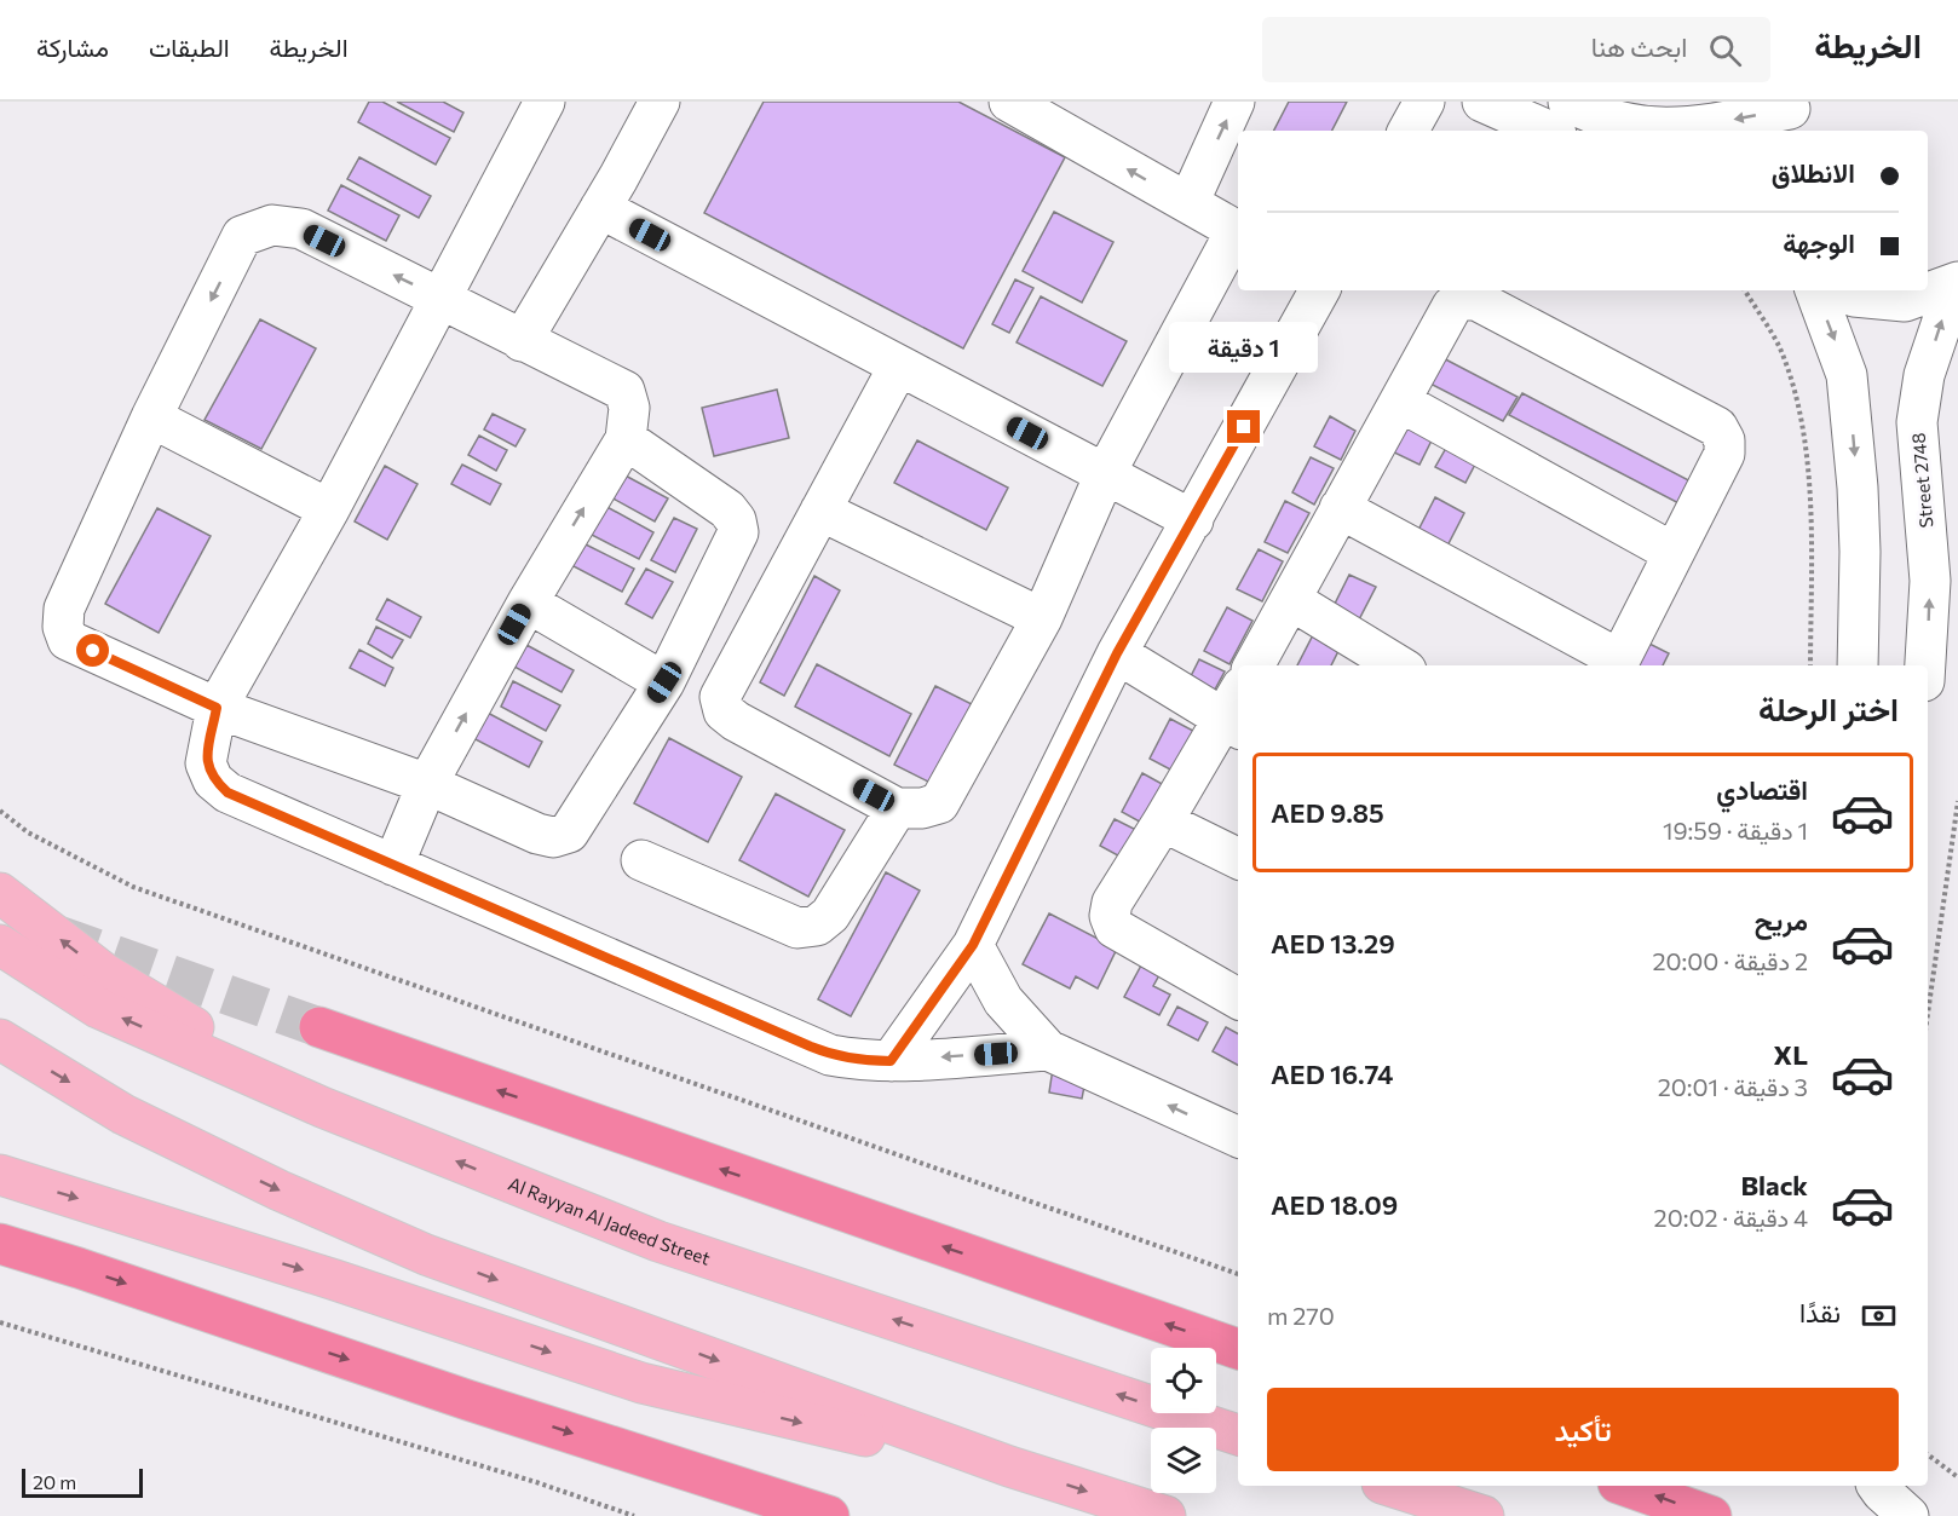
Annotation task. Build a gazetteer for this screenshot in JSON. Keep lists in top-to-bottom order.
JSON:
{
  "streets": {
    "main road": ["Al Rayyan Al Jadeed Street"],
    "street": ["Street 2748"]
  },
  "scale_bar": "20 m",
  "page": {
    "header": "الخريطة",
    "search": "ابحث هنا",
    "nav": ["الخريطة", "الطبقات", "مشاركة"],
    "banner": ["الانطلاق", "الوجهة"],
    "bubble": "1 دقيقة",
    "heading": "اختر الرحلة",
    "list": [
      {
        "name": "اقتصادي",
        "note": "1 دقيقة · 19:59",
        "value": "AED 9.85"
      },
      {
        "name": "مريح",
        "note": "2 دقيقة · 20:00",
        "value": "AED 13.29"
      },
      {
        "name": "XL",
        "note": "3 دقيقة · 20:01",
        "value": "AED 16.74"
      },
      {
        "name": "Black",
        "note": "4 دقيقة · 20:02",
        "value": "AED 18.09"
      }
    ],
    "pay": ["نقدًا", "270 m"],
    "buttons": "تأكيد",
    "scale": "20 m"
  }
}
